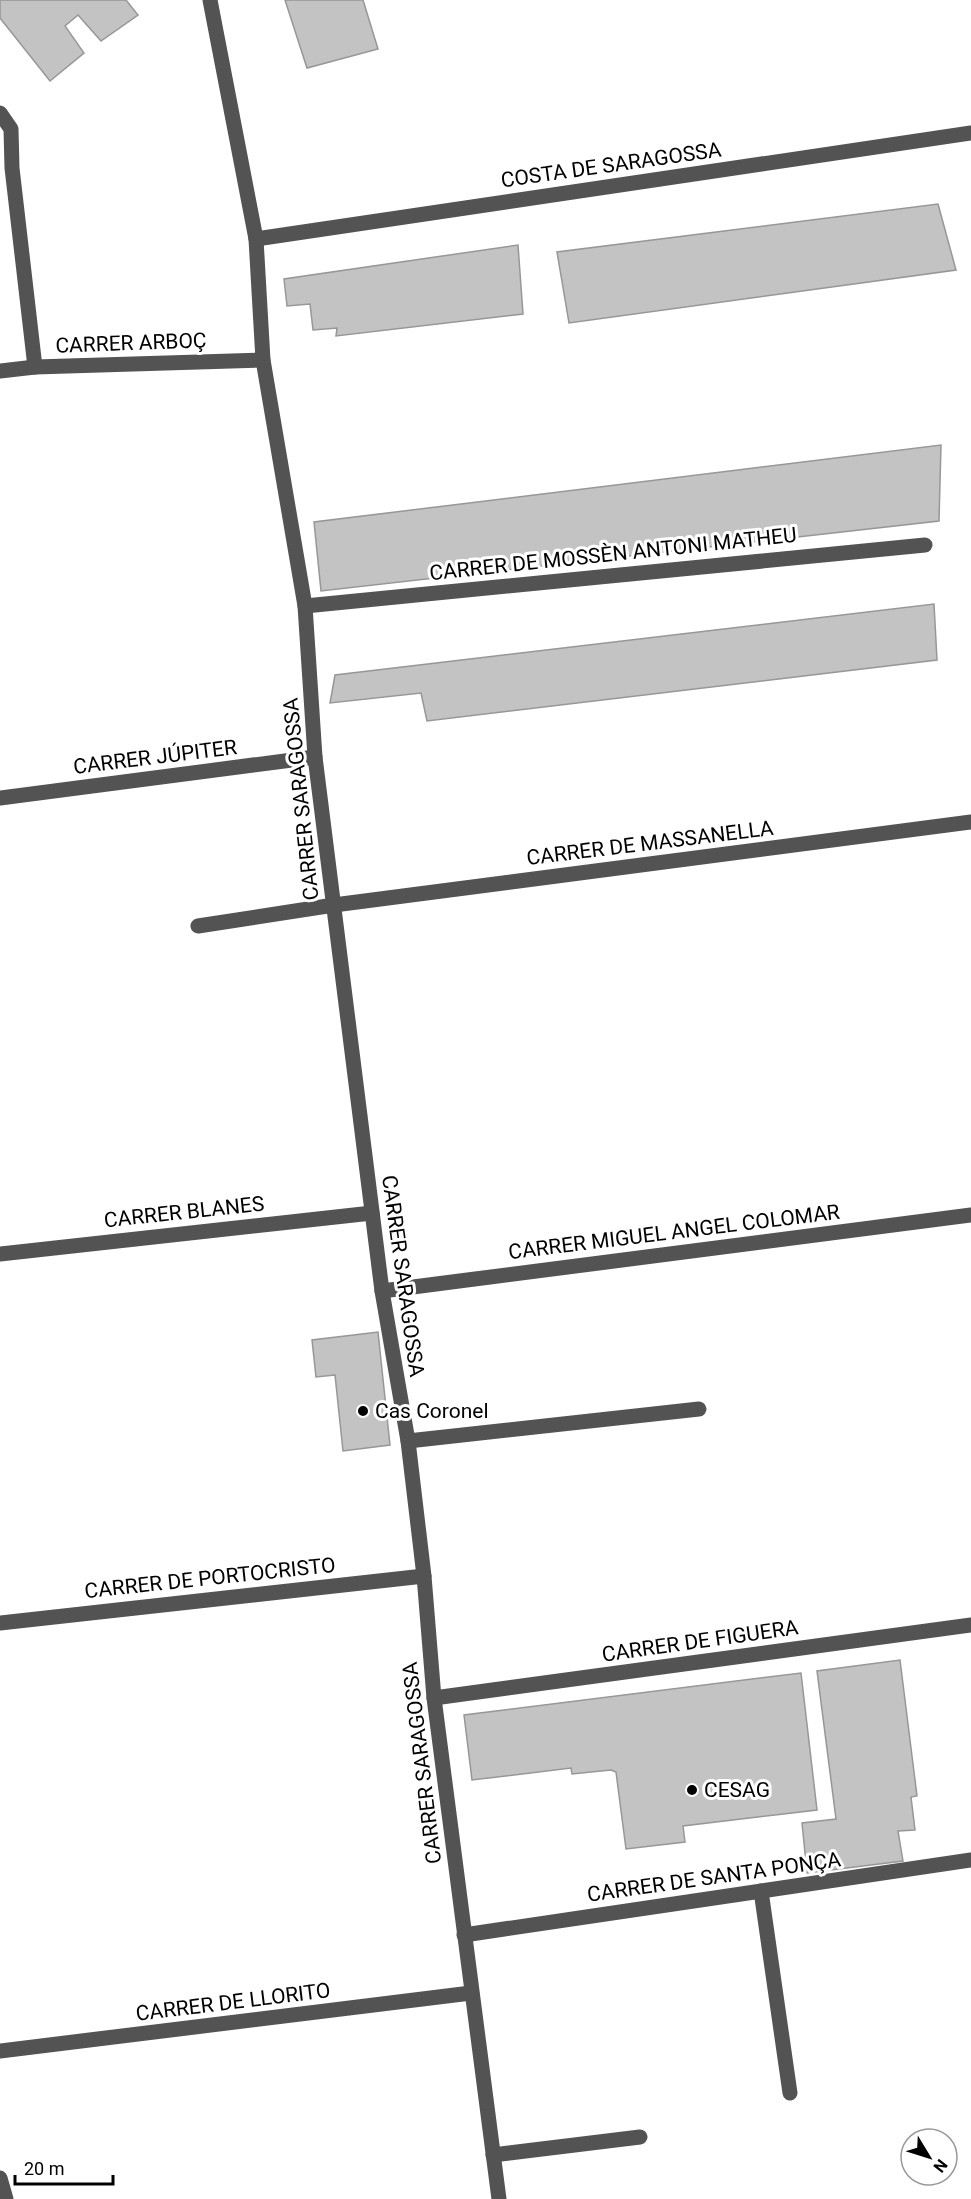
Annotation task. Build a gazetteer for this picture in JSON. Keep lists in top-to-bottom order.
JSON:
{
  "streets": {
    "street": [
      "COSTA DE SARAGOSSA",
      "CARRER ARBOÇ",
      "CARRER DE MOSSÈN ANTONI MATHEU",
      "CARRER JÚPITER",
      "CARRER SARAGOSSA",
      "CARRER DE MASSANELLA",
      "CARRER BLANES",
      "CARRER MIGUEL ANGEL COLOMAR",
      "CARRER DE PORTOCRISTO",
      "CARRER DE FIGUERA",
      "CARRER DE SANTA PONÇA",
      "CARRER DE LLORITO"
    ]
  },
  "crossings": [
    ["CARRER ARBOÇ", "CARRER SARAGOSSA"],
    ["CARRER DE MOSSÈN ANTONI MATHEU", "CARRER SARAGOSSA"],
    ["CARRER JÚPITER", "CARRER SARAGOSSA"],
    ["CARRER SARAGOSSA", "CARRER DE MASSANELLA"],
    ["CARRER SARAGOSSA", "CARRER BLANES"],
    ["CARRER SARAGOSSA", "CARRER MIGUEL ANGEL COLOMAR"],
    ["CARRER SARAGOSSA", "CARRER DE PORTOCRISTO"],
    ["CARRER SARAGOSSA", "CARRER DE FIGUERA"],
    ["CARRER SARAGOSSA", "CARRER DE SANTA PONÇA"],
    ["CARRER SARAGOSSA", "CARRER DE LLORITO"]
  ],
  "places": ["Cas Coronel", "CESAG"],
  "scale_bar": "20 m",
  "north": "bottom right"
}
